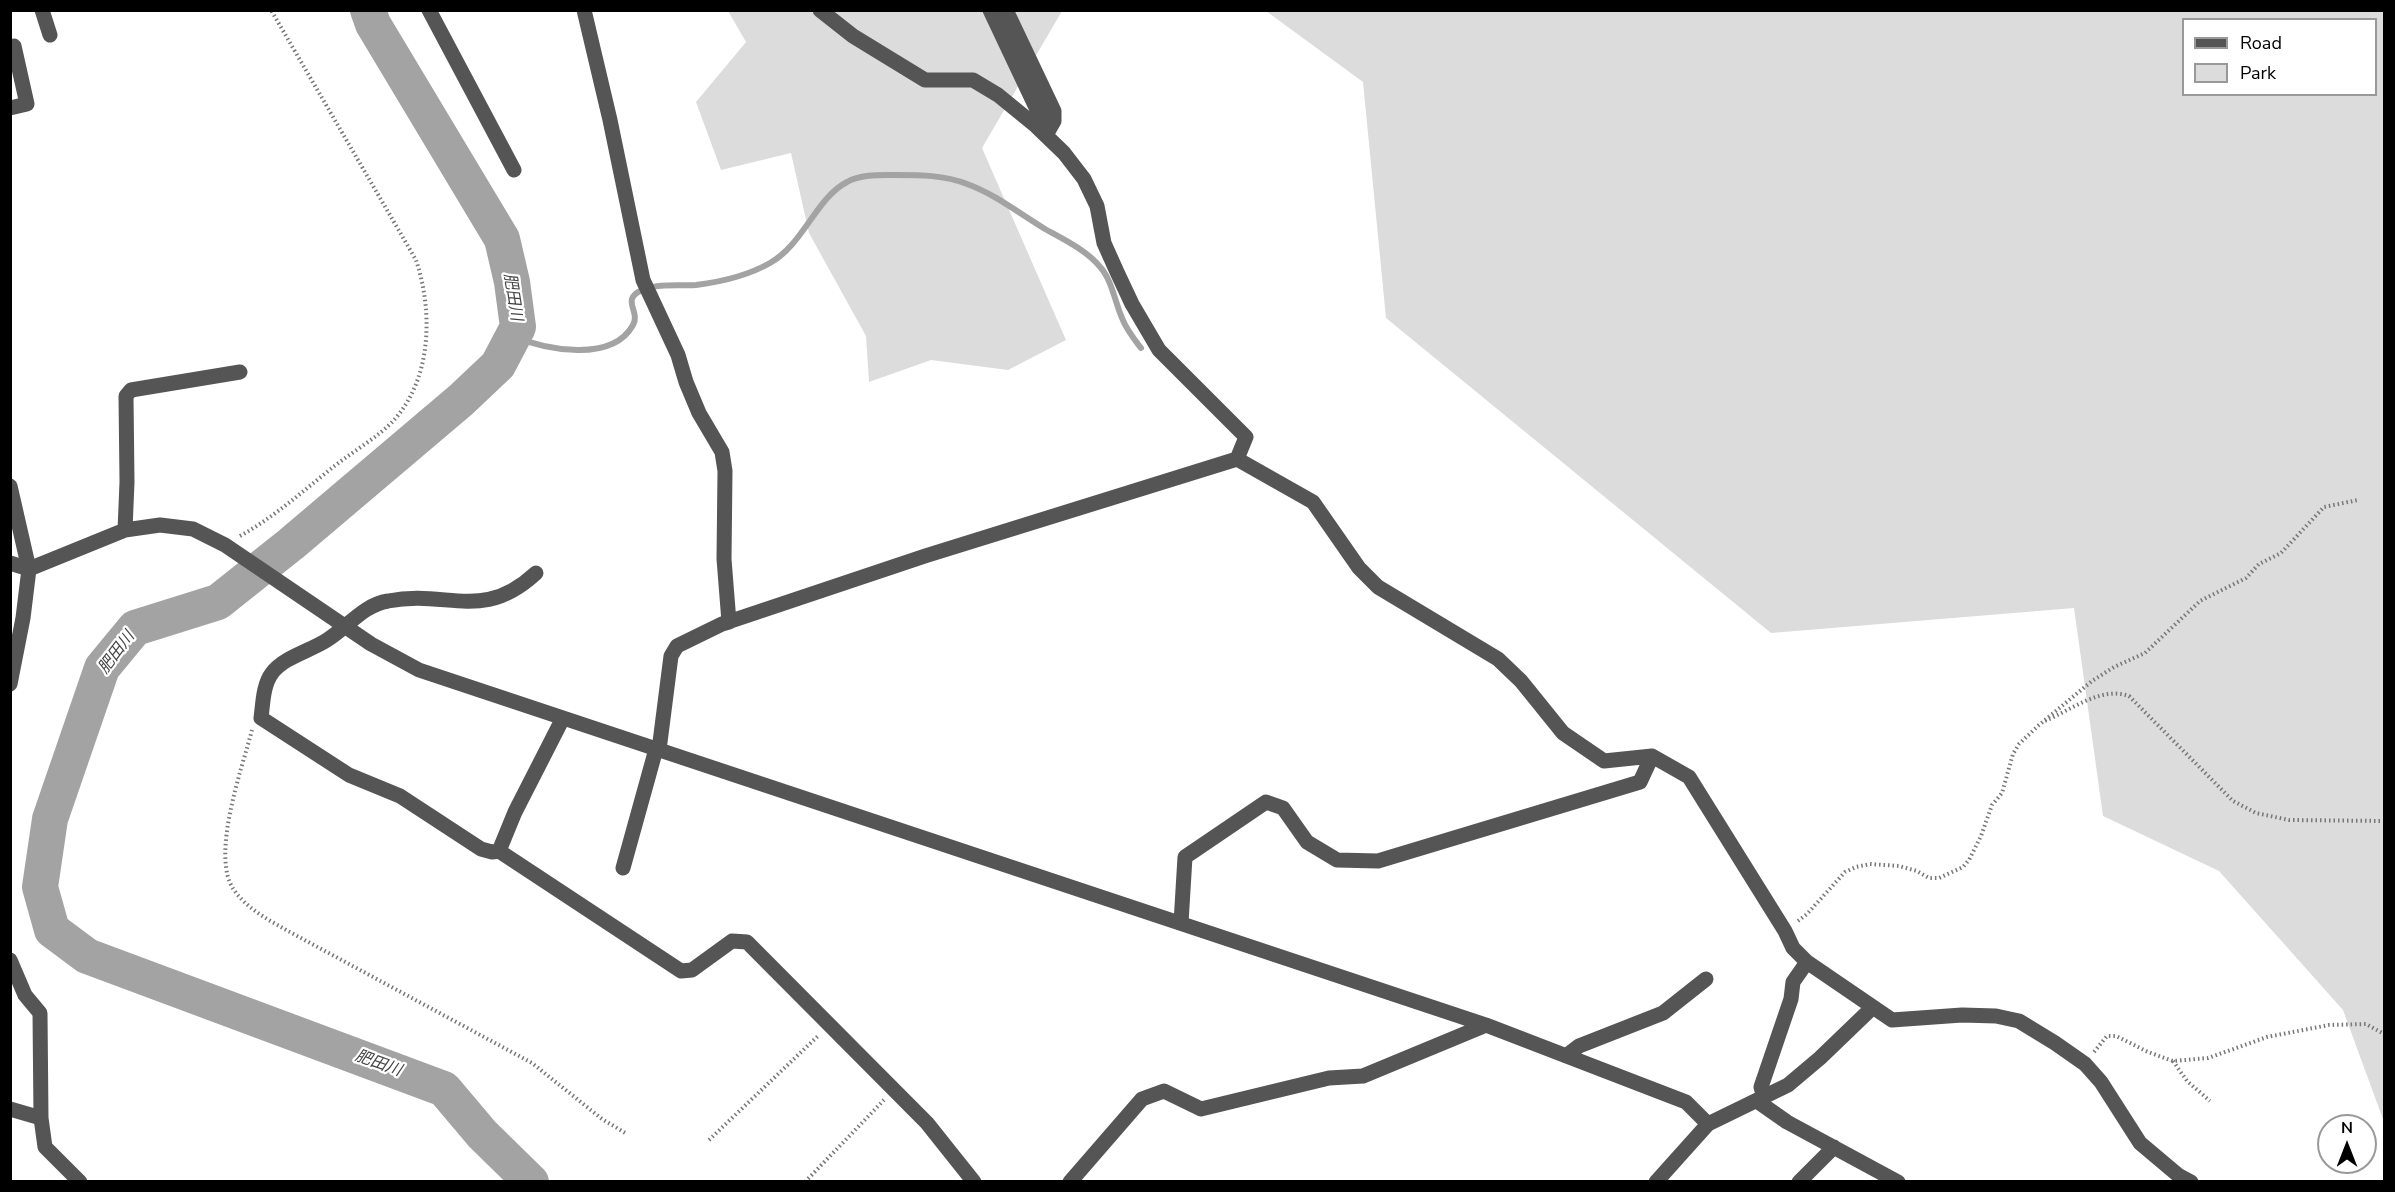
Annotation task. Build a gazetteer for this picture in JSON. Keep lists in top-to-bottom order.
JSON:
{
  "water": ["肥田川"],
  "legend": ["Road", "Park"],
  "north": "top"
}
